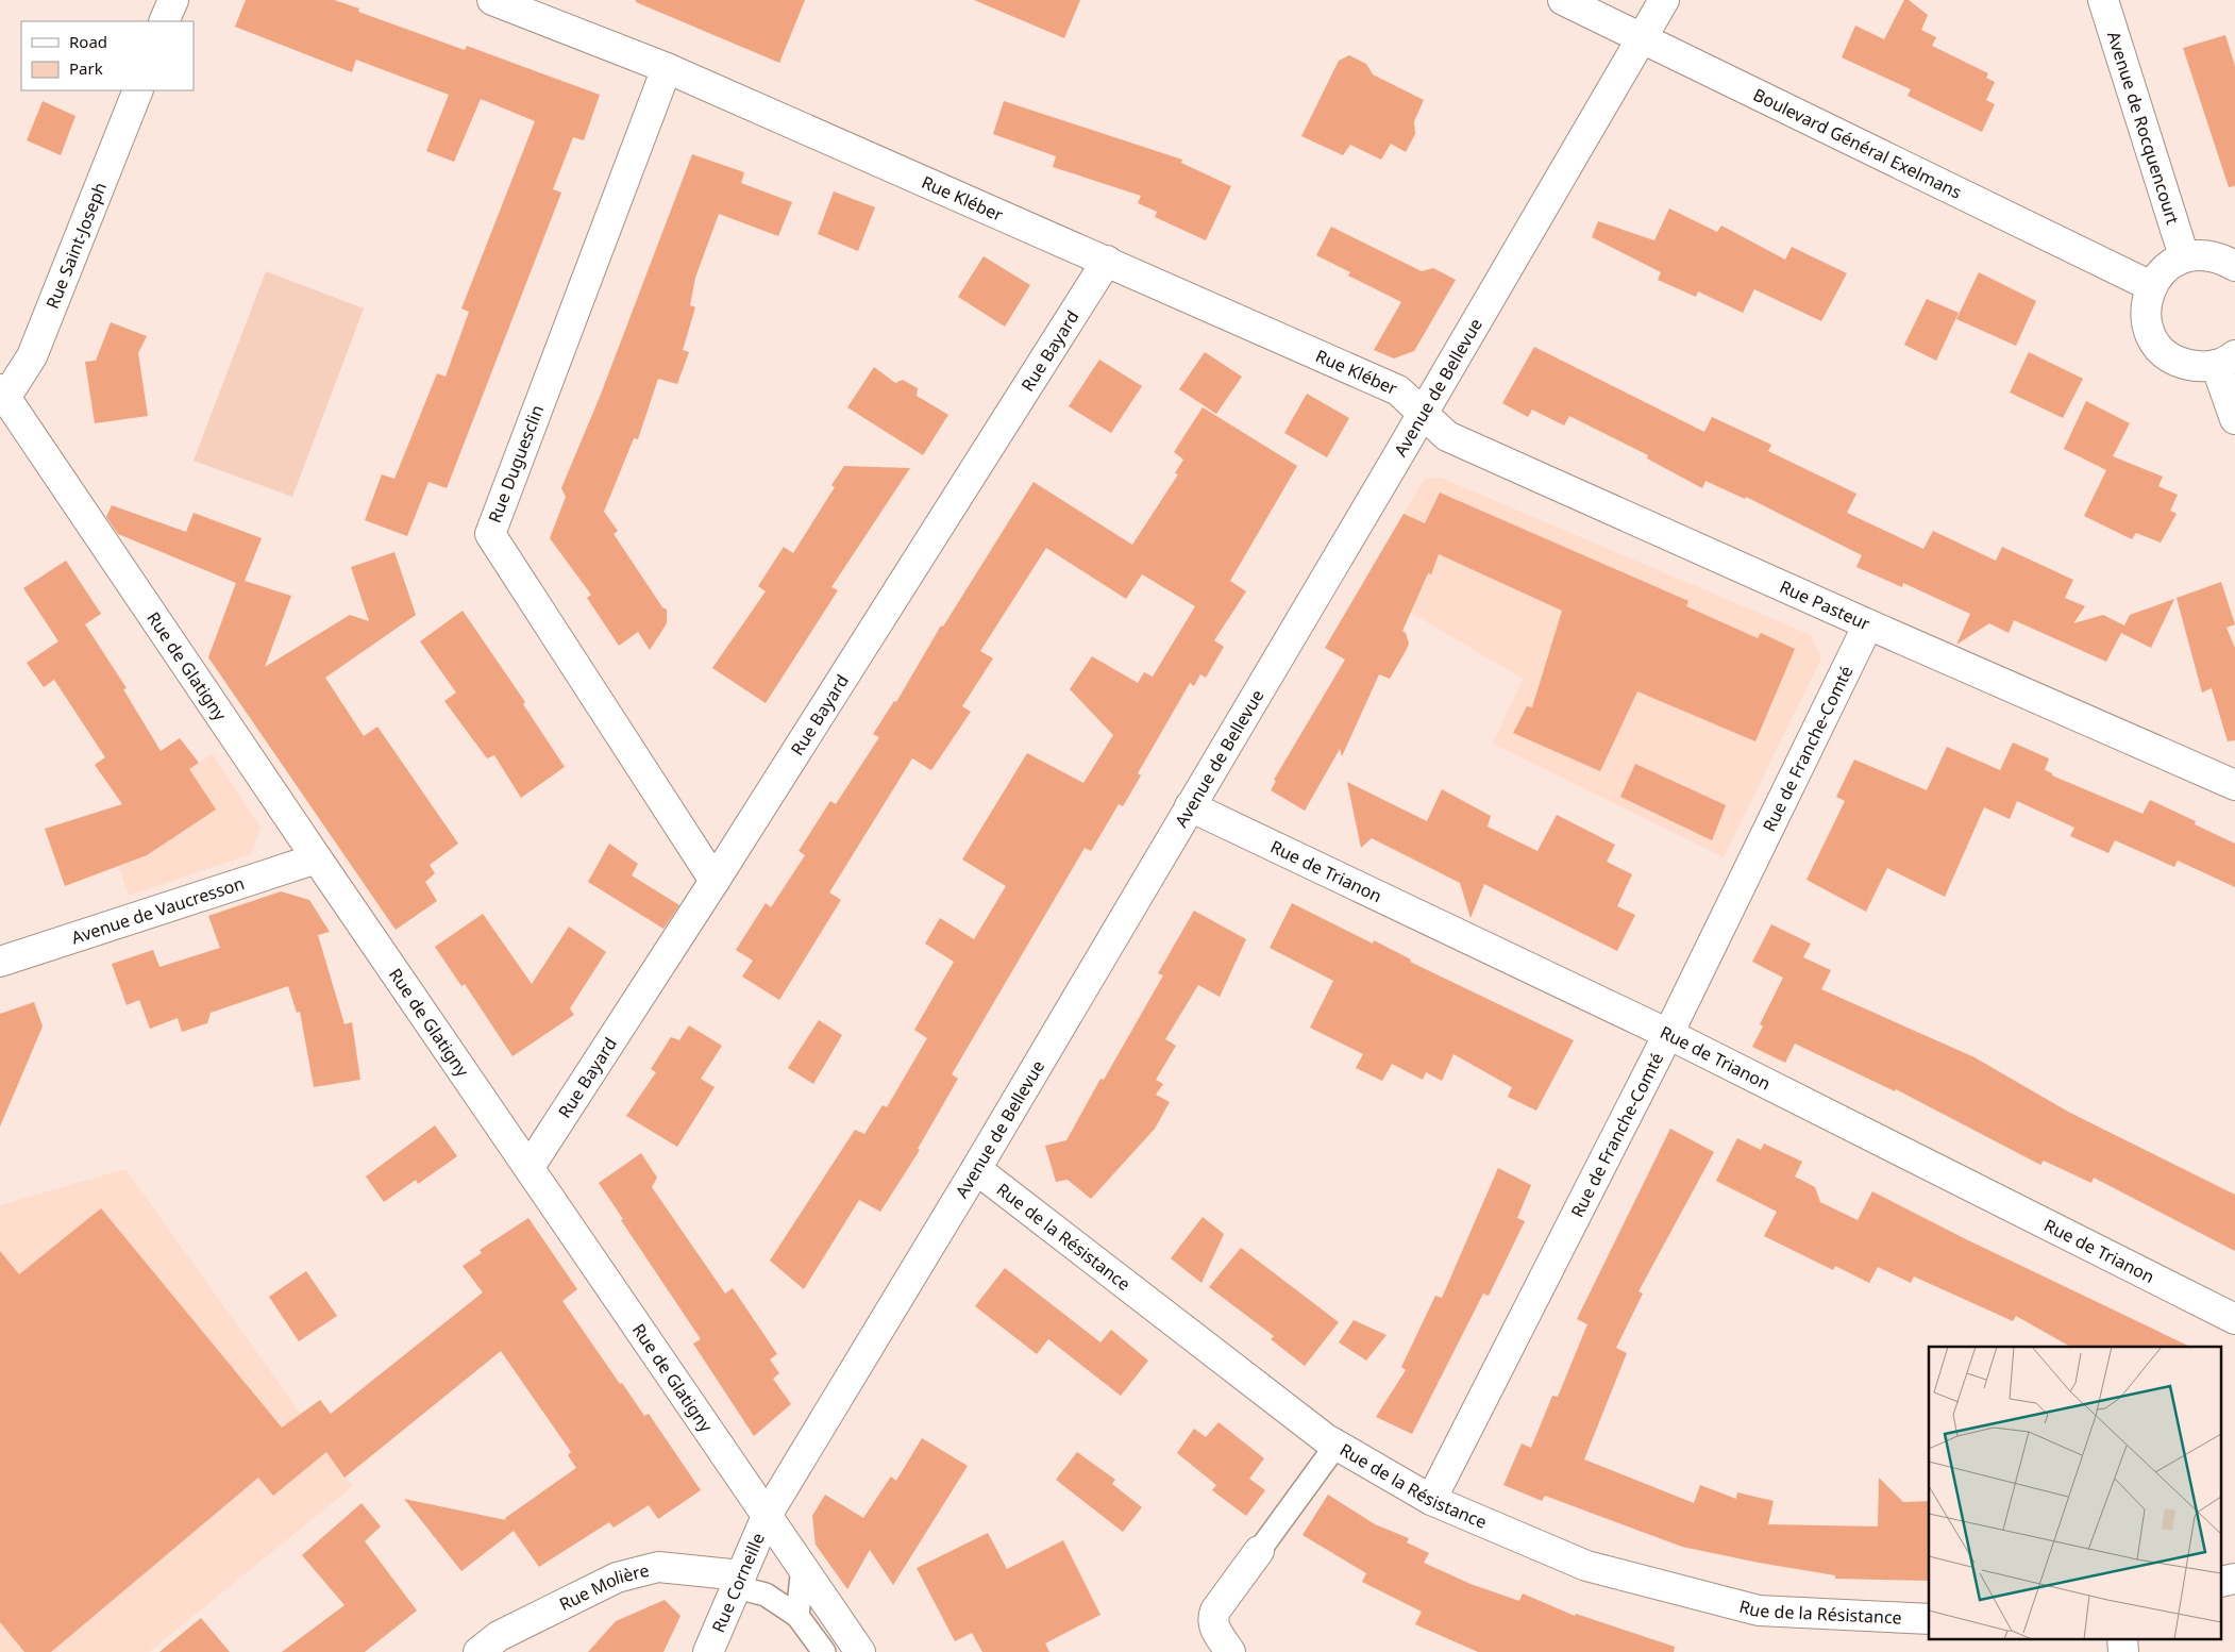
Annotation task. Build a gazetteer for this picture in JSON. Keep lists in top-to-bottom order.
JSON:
{
  "streets": {
    "street": [
      "Avenue de Rocquencourt",
      "Boulevard Général Exelmans",
      "Rue Kléber",
      "Rue Saint-Joseph",
      "Rue Bayard",
      "Avenue de Bellevue",
      "Rue Duguesclin",
      "Rue Pasteur",
      "Rue de Glatigny",
      "Rue de Franche-Comté",
      "Rue de Trianon",
      "Avenue de Vaucresson",
      "Rue de la Résistance",
      "Rue Corneille",
      "Rue Molière"
    ]
  },
  "crossings": [
    ["Boulevard Général Exelmans", "Avenue de Bellevue"],
    ["Rue Kléber", "Rue Bayard"],
    ["Rue Kléber", "Avenue de Bellevue"],
    ["Rue Kléber", "Rue Duguesclin"],
    ["Rue Kléber", "Rue Pasteur"],
    ["Rue Saint-Joseph", "Rue de Glatigny"],
    ["Rue Bayard", "Rue Duguesclin"],
    ["Rue Bayard", "Rue de Glatigny"],
    ["Avenue de Bellevue", "Rue Pasteur"],
    ["Avenue de Bellevue", "Rue de Glatigny"],
    ["Avenue de Bellevue", "Rue de Trianon"],
    ["Avenue de Bellevue", "Rue de la Résistance"],
    ["Avenue de Bellevue", "Rue Corneille"],
    ["Rue Pasteur", "Rue de Franche-Comté"],
    ["Rue de Glatigny", "Avenue de Vaucresson"],
    ["Rue de Glatigny", "Rue Corneille"],
    ["Rue de Franche-Comté", "Rue de Trianon"],
    ["Rue de Franche-Comté", "Rue de la Résistance"],
    ["Rue Corneille", "Rue Molière"]
  ],
  "legend": ["Road", "Park"]
}
